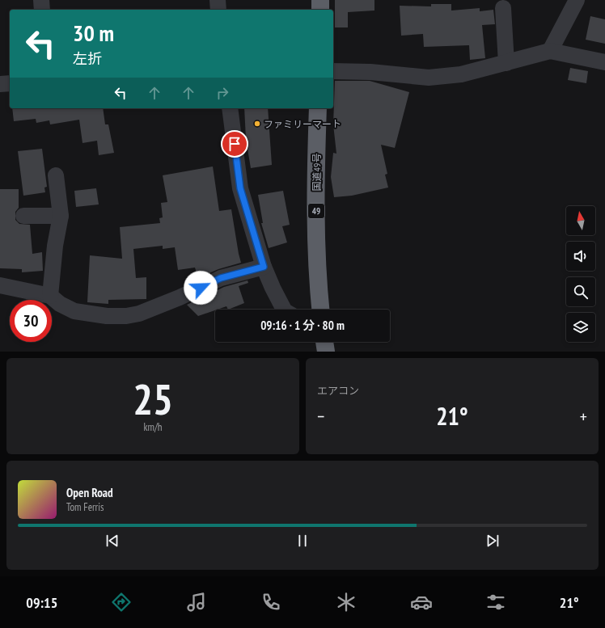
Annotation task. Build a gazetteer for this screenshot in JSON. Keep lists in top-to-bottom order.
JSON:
{
  "streets": {
    "highway": ["国道49号", "49"]
  },
  "places": ["ファミリーマート"],
  "north": "top",
  "page": {
    "turn": ["30 m", "左折"],
    "limit": "30",
    "trip": "09:16 · 1 分 · 80 m",
    "tile": [
      ["25", "km/h"],
      "エアコン"
    ],
    "heat": ["−", "21°", "+"],
    "song": ["Open Road", "Tom Ferris"],
    "tabs": ["09:15", "21°"]
  }
}
